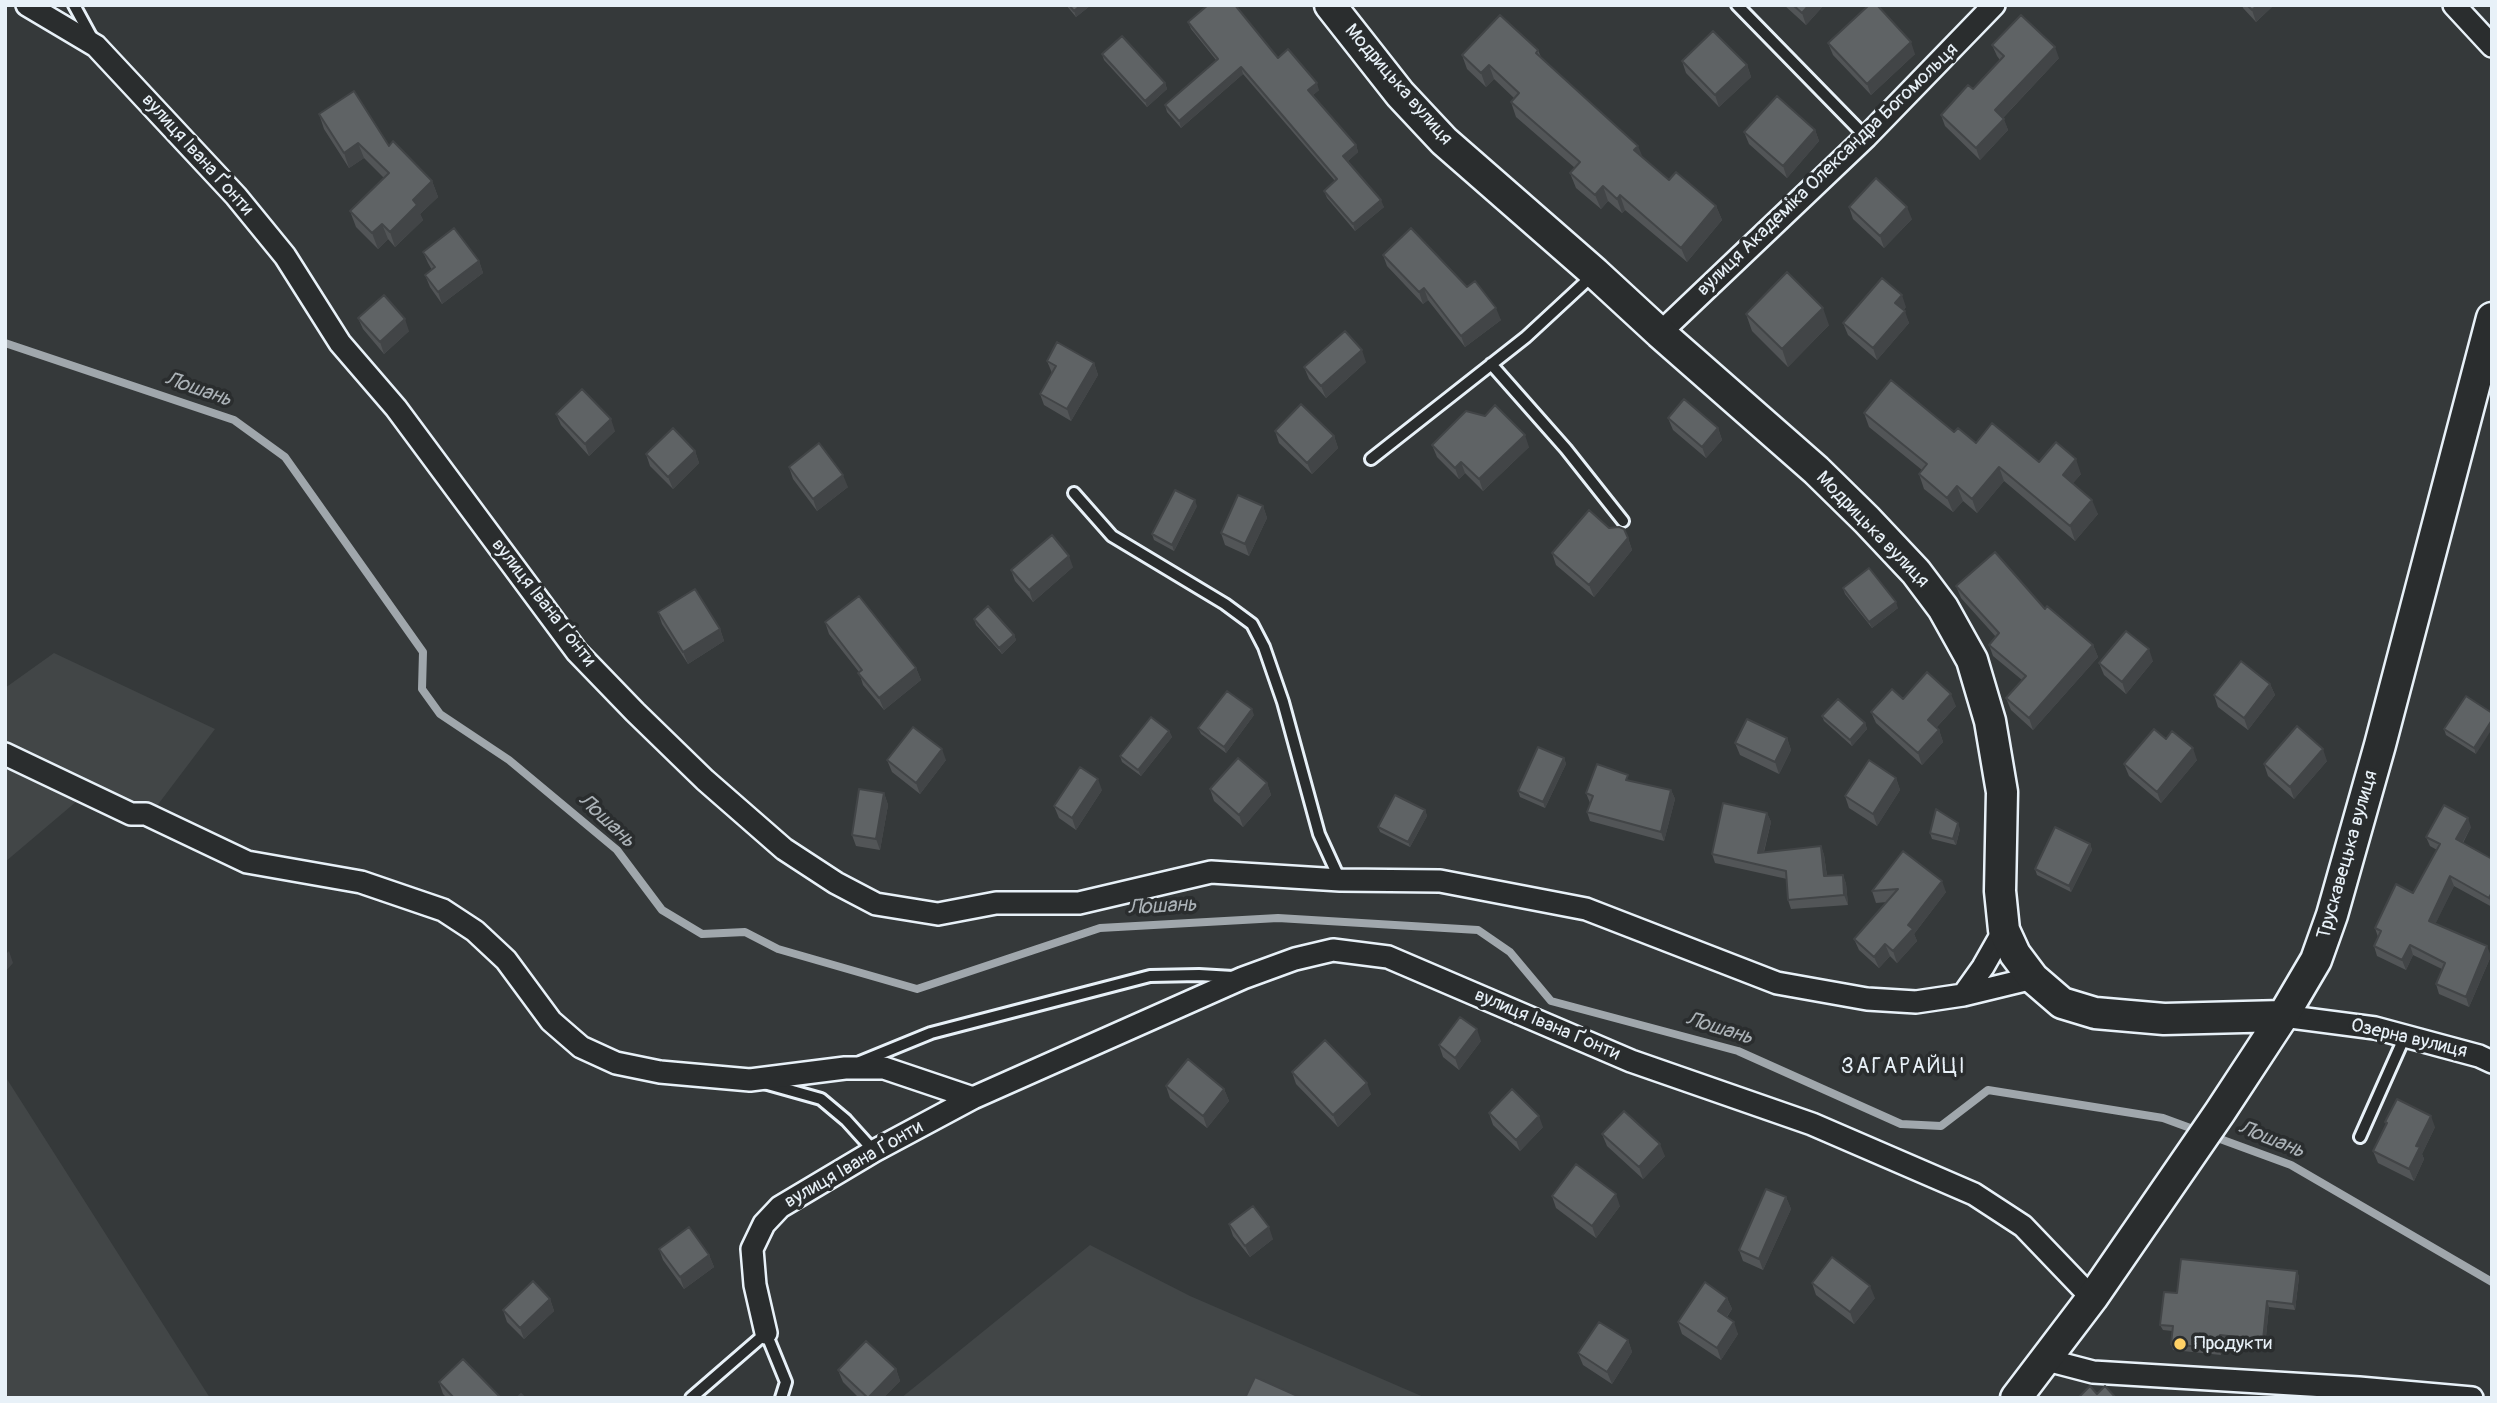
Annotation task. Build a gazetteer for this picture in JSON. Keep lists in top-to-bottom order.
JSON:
{
  "streets": {
    "street": [
      "Модрицька вулиця",
      "вулиця Івана Ґонти",
      "вулиця Академіка Олександра Богомольця",
      "Трускавецька вулиця",
      "Озерна вулиця"
    ]
  },
  "crossings": [
    ["Модрицька вулиця", "вулиця Івана Ґонти"],
    ["Модрицька вулиця", "вулиця Академіка Олександра Богомольця"],
    ["Модрицька вулиця", "Трускавецька вулиця"],
    ["Модрицька вулиця", "Озерна вулиця"],
    ["вулиця Івана Ґонти", "Трускавецька вулиця"],
    ["Трускавецька вулиця", "Озерна вулиця"]
  ],
  "districts": ["ЗАГАРАЙЦІ"],
  "water": ["Лошань"],
  "places": ["Продукти"]
}
